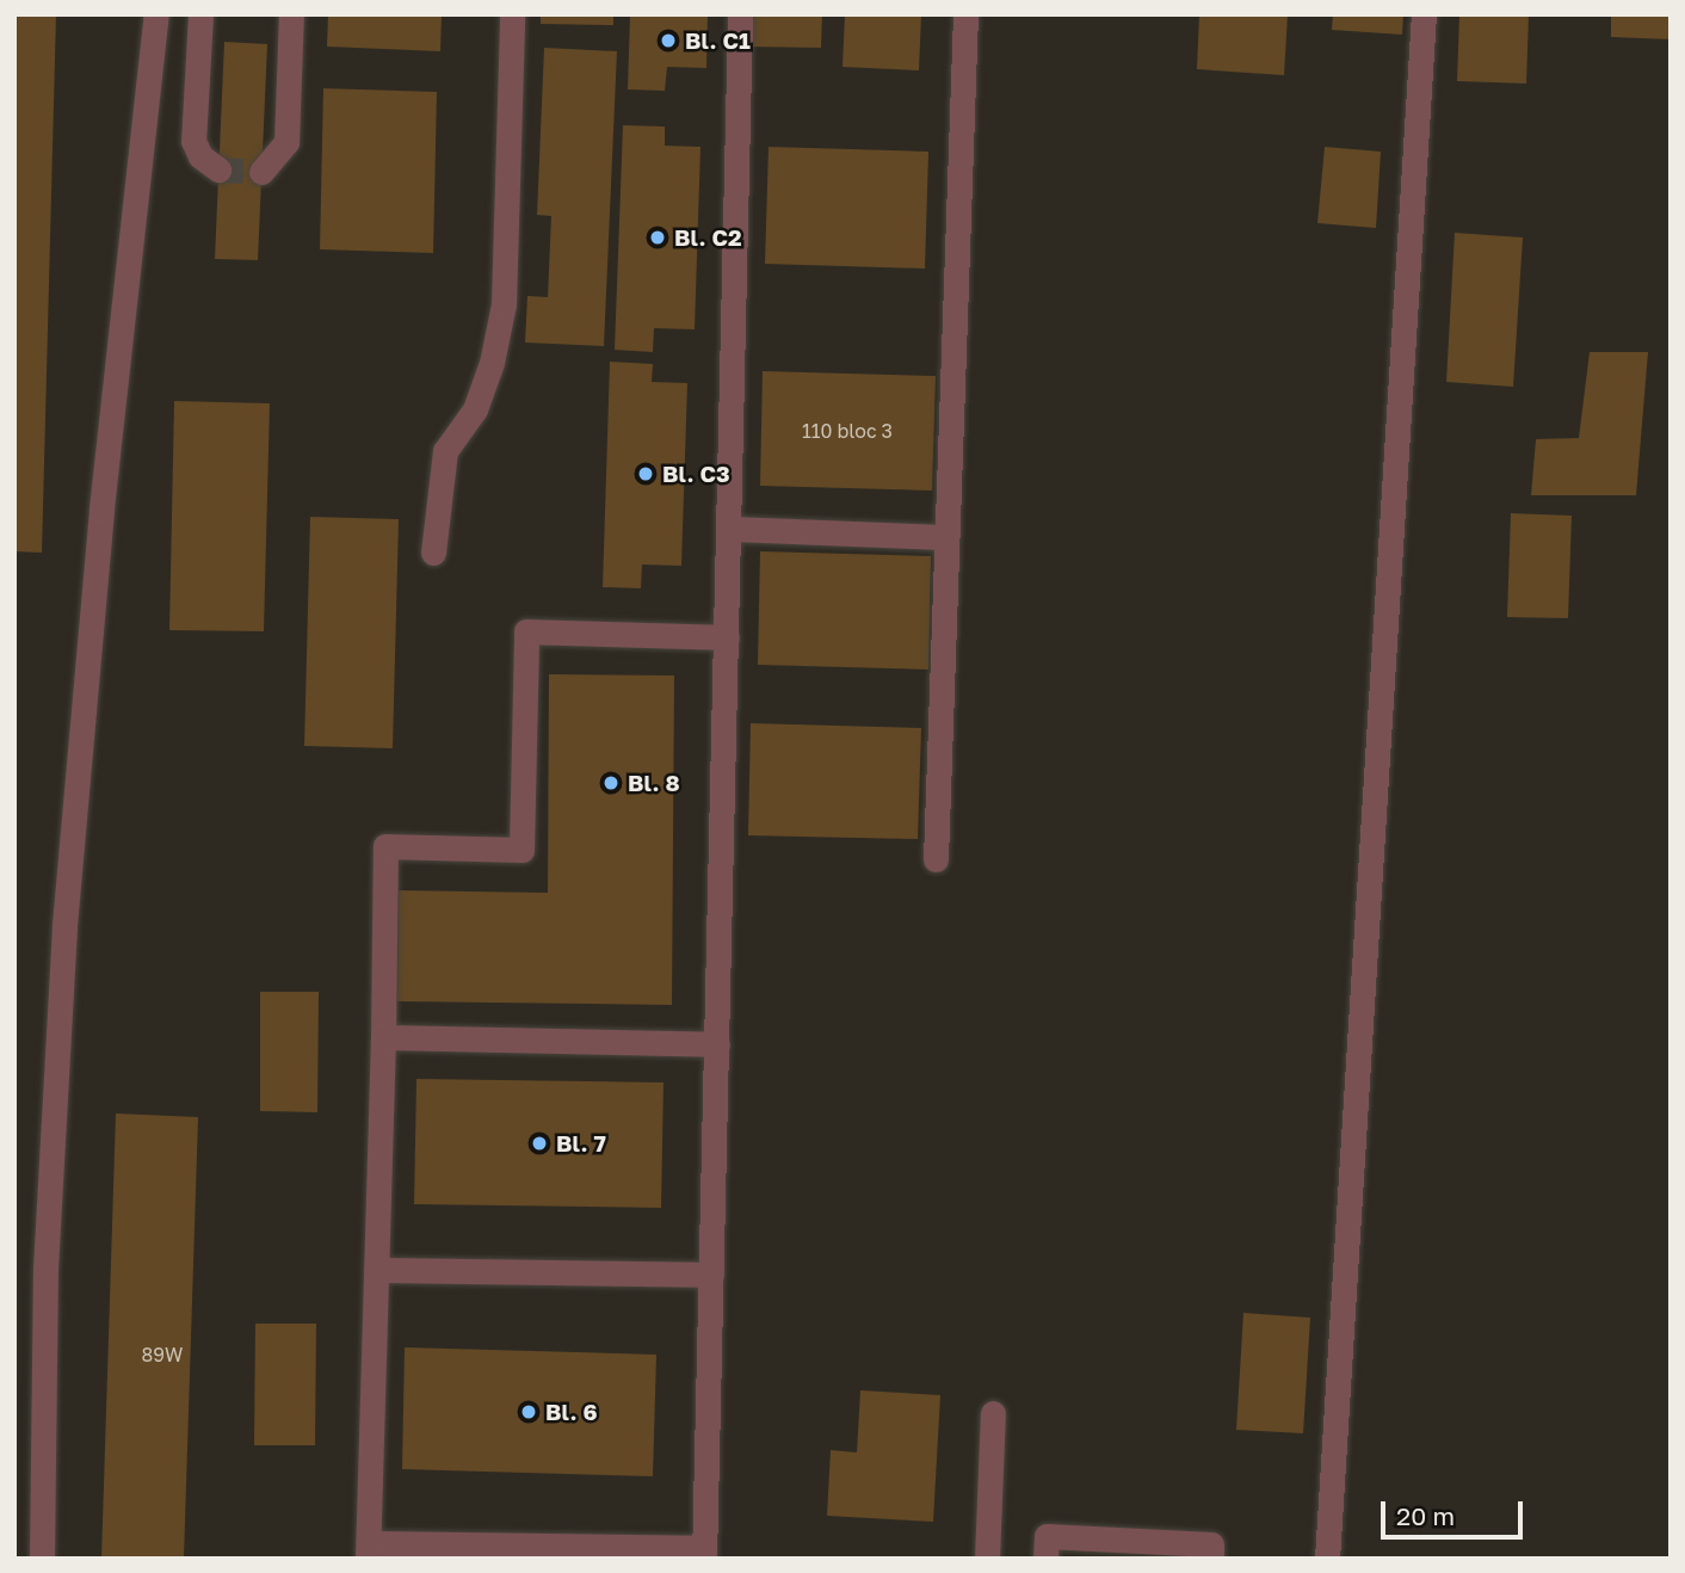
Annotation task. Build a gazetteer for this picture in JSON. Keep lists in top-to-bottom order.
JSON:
{
  "places": [
    "Bl. C1",
    "Bl. C2",
    "Bl. C3",
    "Bl. 8",
    "Bl. 7",
    "Bl. 6"
  ],
  "house_numbers": ["110 bloc 3", "89W"],
  "scale_bar": "20 m"
}
